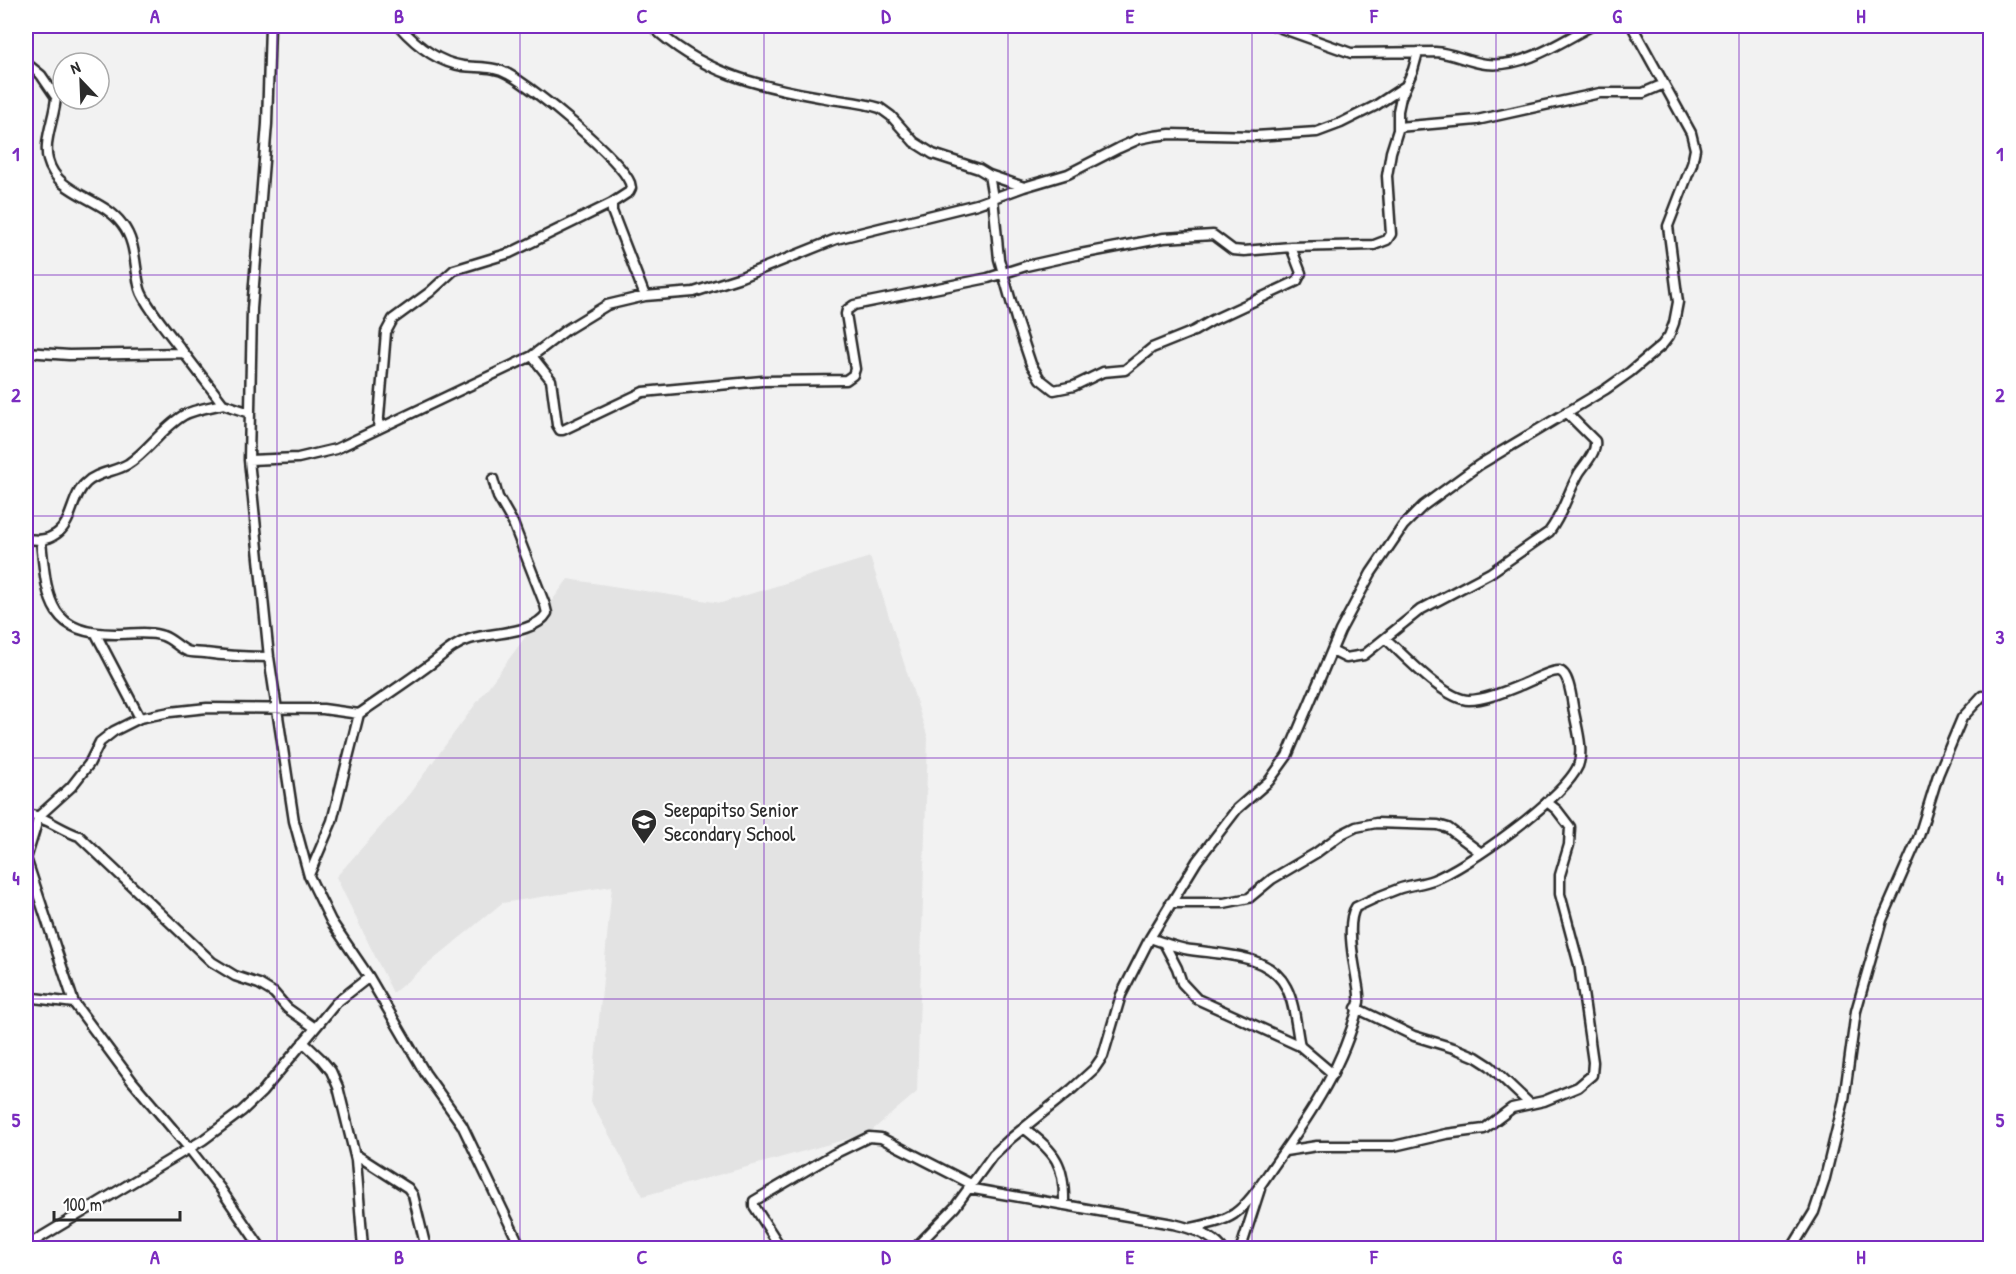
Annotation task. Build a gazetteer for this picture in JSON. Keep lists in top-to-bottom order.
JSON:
{
  "places": {
    "school or university": ["Seepapitso Senior Secondary School"]
  },
  "scale_bar": "100 m",
  "north": "top left",
  "grid": {
    "columns": [
      "A",
      "B",
      "C",
      "D",
      "E",
      "F",
      "G",
      "H"
    ],
    "rows": [
      "1",
      "2",
      "3",
      "4",
      "5"
    ]
  }
}
